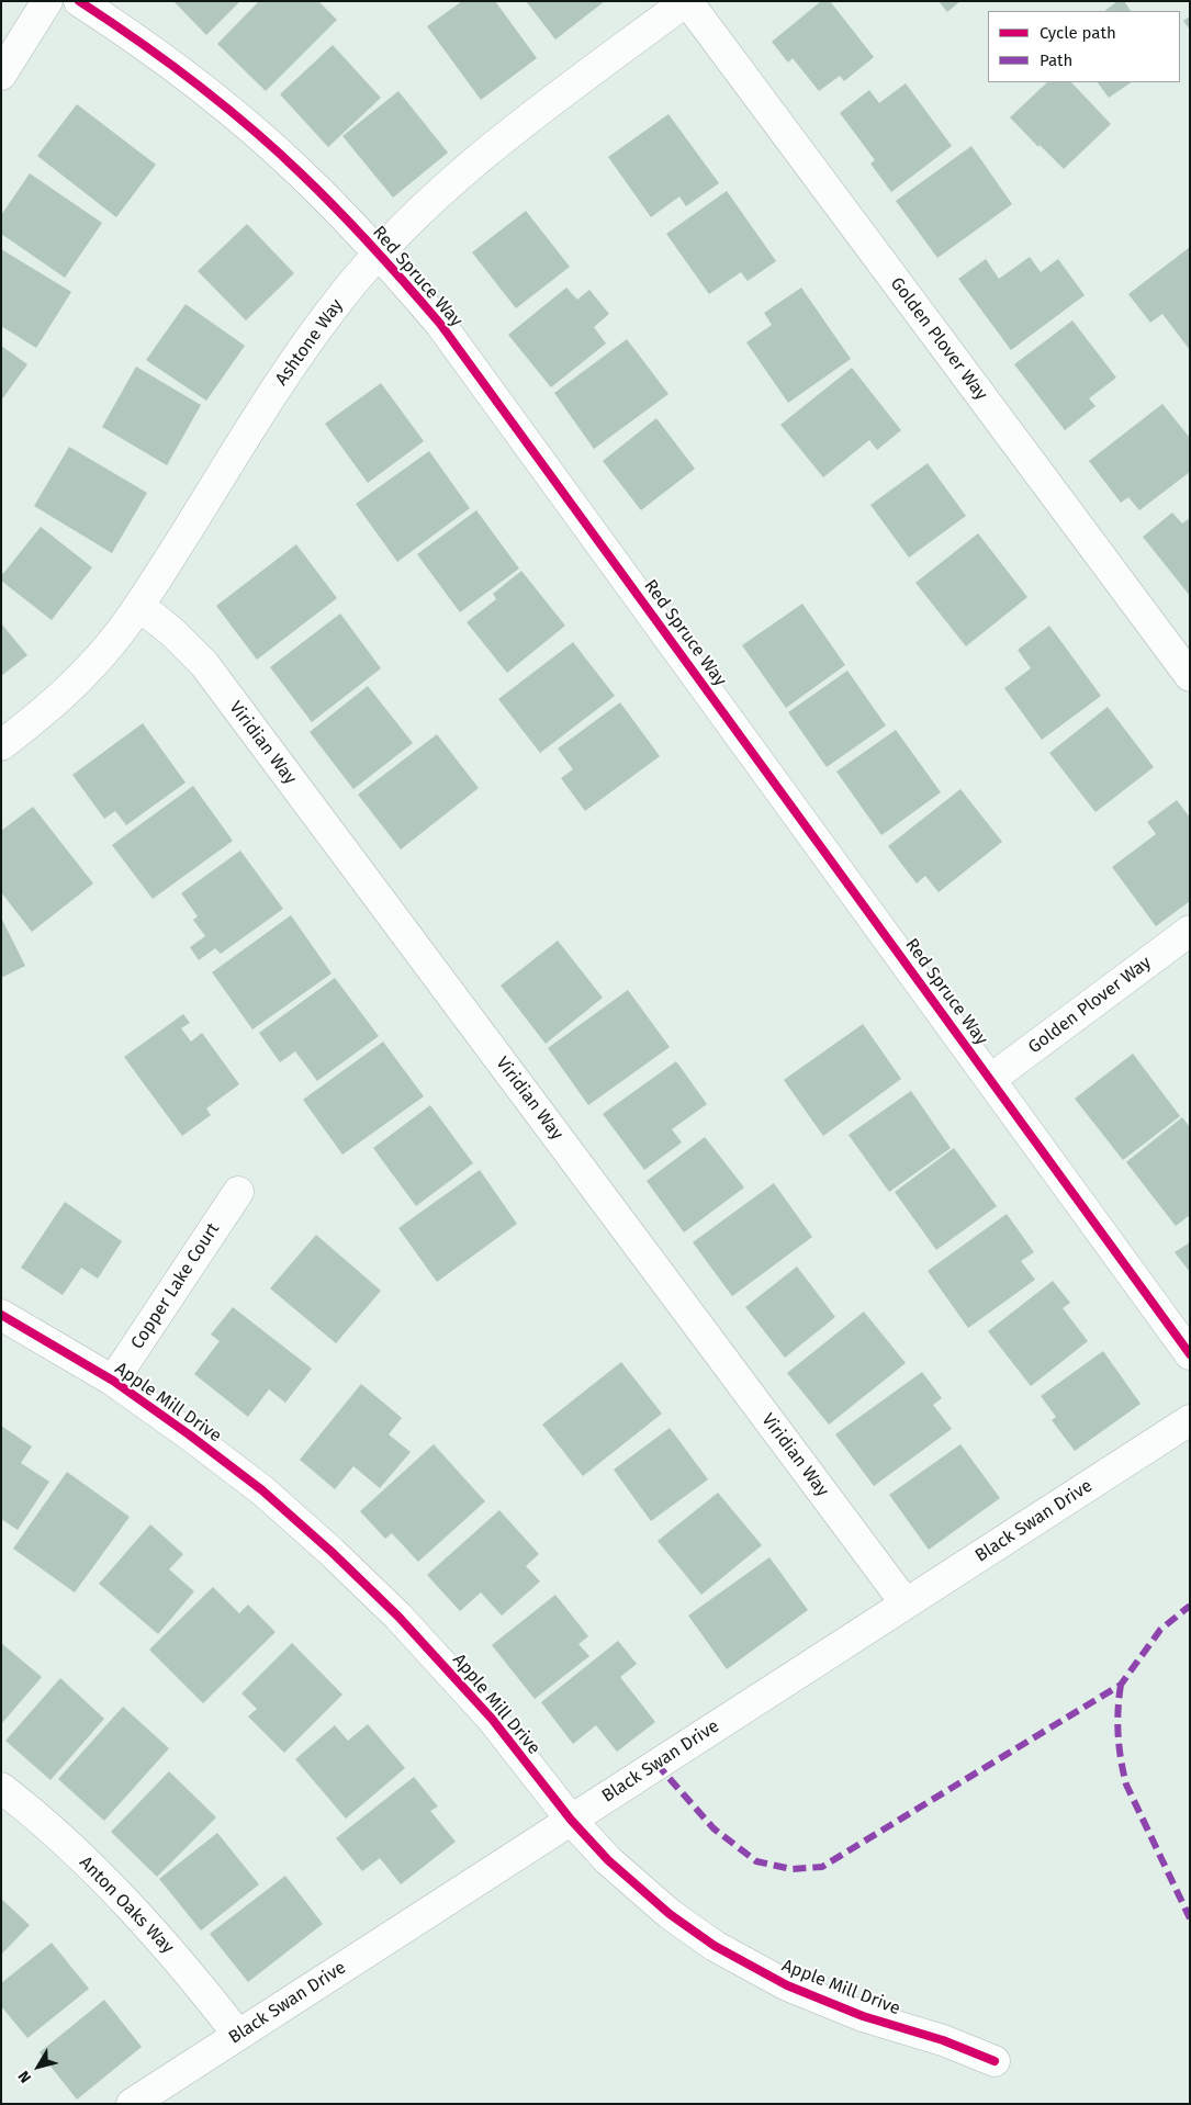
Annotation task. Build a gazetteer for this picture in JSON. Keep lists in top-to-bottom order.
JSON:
{
  "streets": {
    "street": [
      "Red Spruce Way",
      "Golden Plover Way",
      "Ashtone Way",
      "Viridian Way",
      "Copper Lake Court",
      "Apple Mill Drive",
      "Black Swan Drive",
      "Anton Oaks Way"
    ]
  },
  "crossings": [
    ["Red Spruce Way", "Golden Plover Way"],
    ["Red Spruce Way", "Ashtone Way"],
    ["Golden Plover Way", "Ashtone Way"],
    ["Ashtone Way", "Viridian Way"],
    ["Viridian Way", "Black Swan Drive"],
    ["Copper Lake Court", "Apple Mill Drive"],
    ["Apple Mill Drive", "Black Swan Drive"],
    ["Black Swan Drive", "Anton Oaks Way"]
  ],
  "legend": ["Cycle path", "Path"],
  "north": "bottom left"
}
